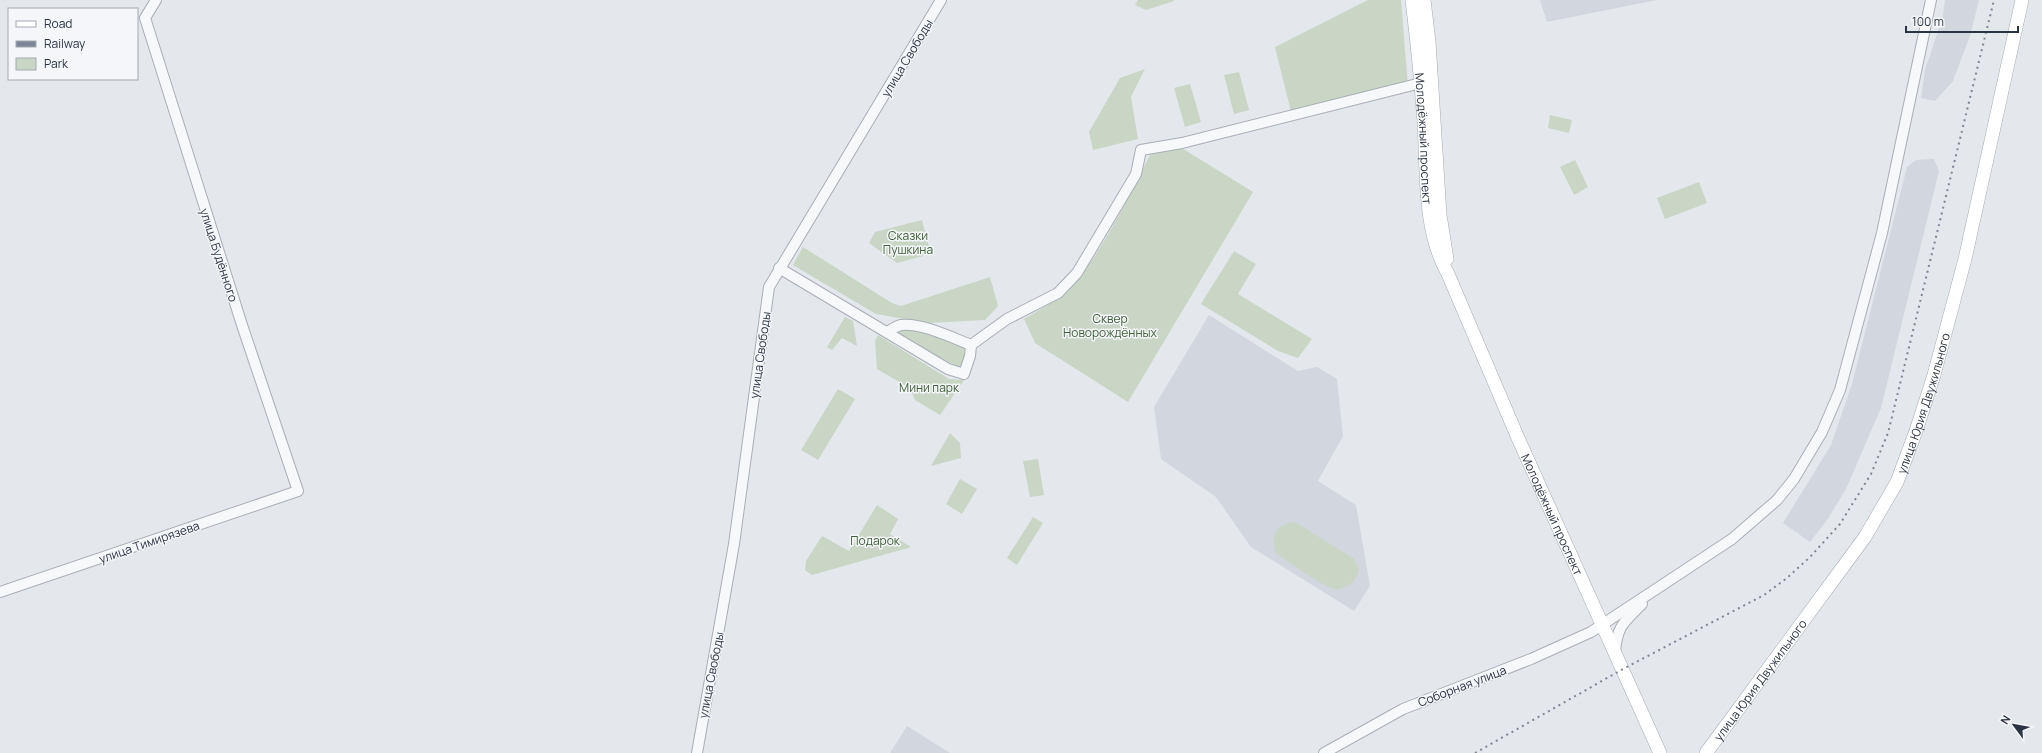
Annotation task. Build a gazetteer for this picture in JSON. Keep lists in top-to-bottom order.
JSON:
{
  "streets": {
    "main road": ["Молодёжный проспект", "улица Юрия Двужильного"],
    "street": [
      "улица Свободы",
      "улица Будённого",
      "улица Тимирязева",
      "Соборная улица"
    ]
  },
  "crossings": [
    ["Молодёжный проспект", "Соборная улица"],
    ["улица Будённого", "улица Тимирязева"]
  ],
  "parks": [
    "Сказки Пушкина",
    "Сквер Новорождённых",
    "Мини парк",
    "Подарок"
  ],
  "legend": ["Road", "Railway", "Park"],
  "scale_bar": "100 m",
  "north": "top left"
}
